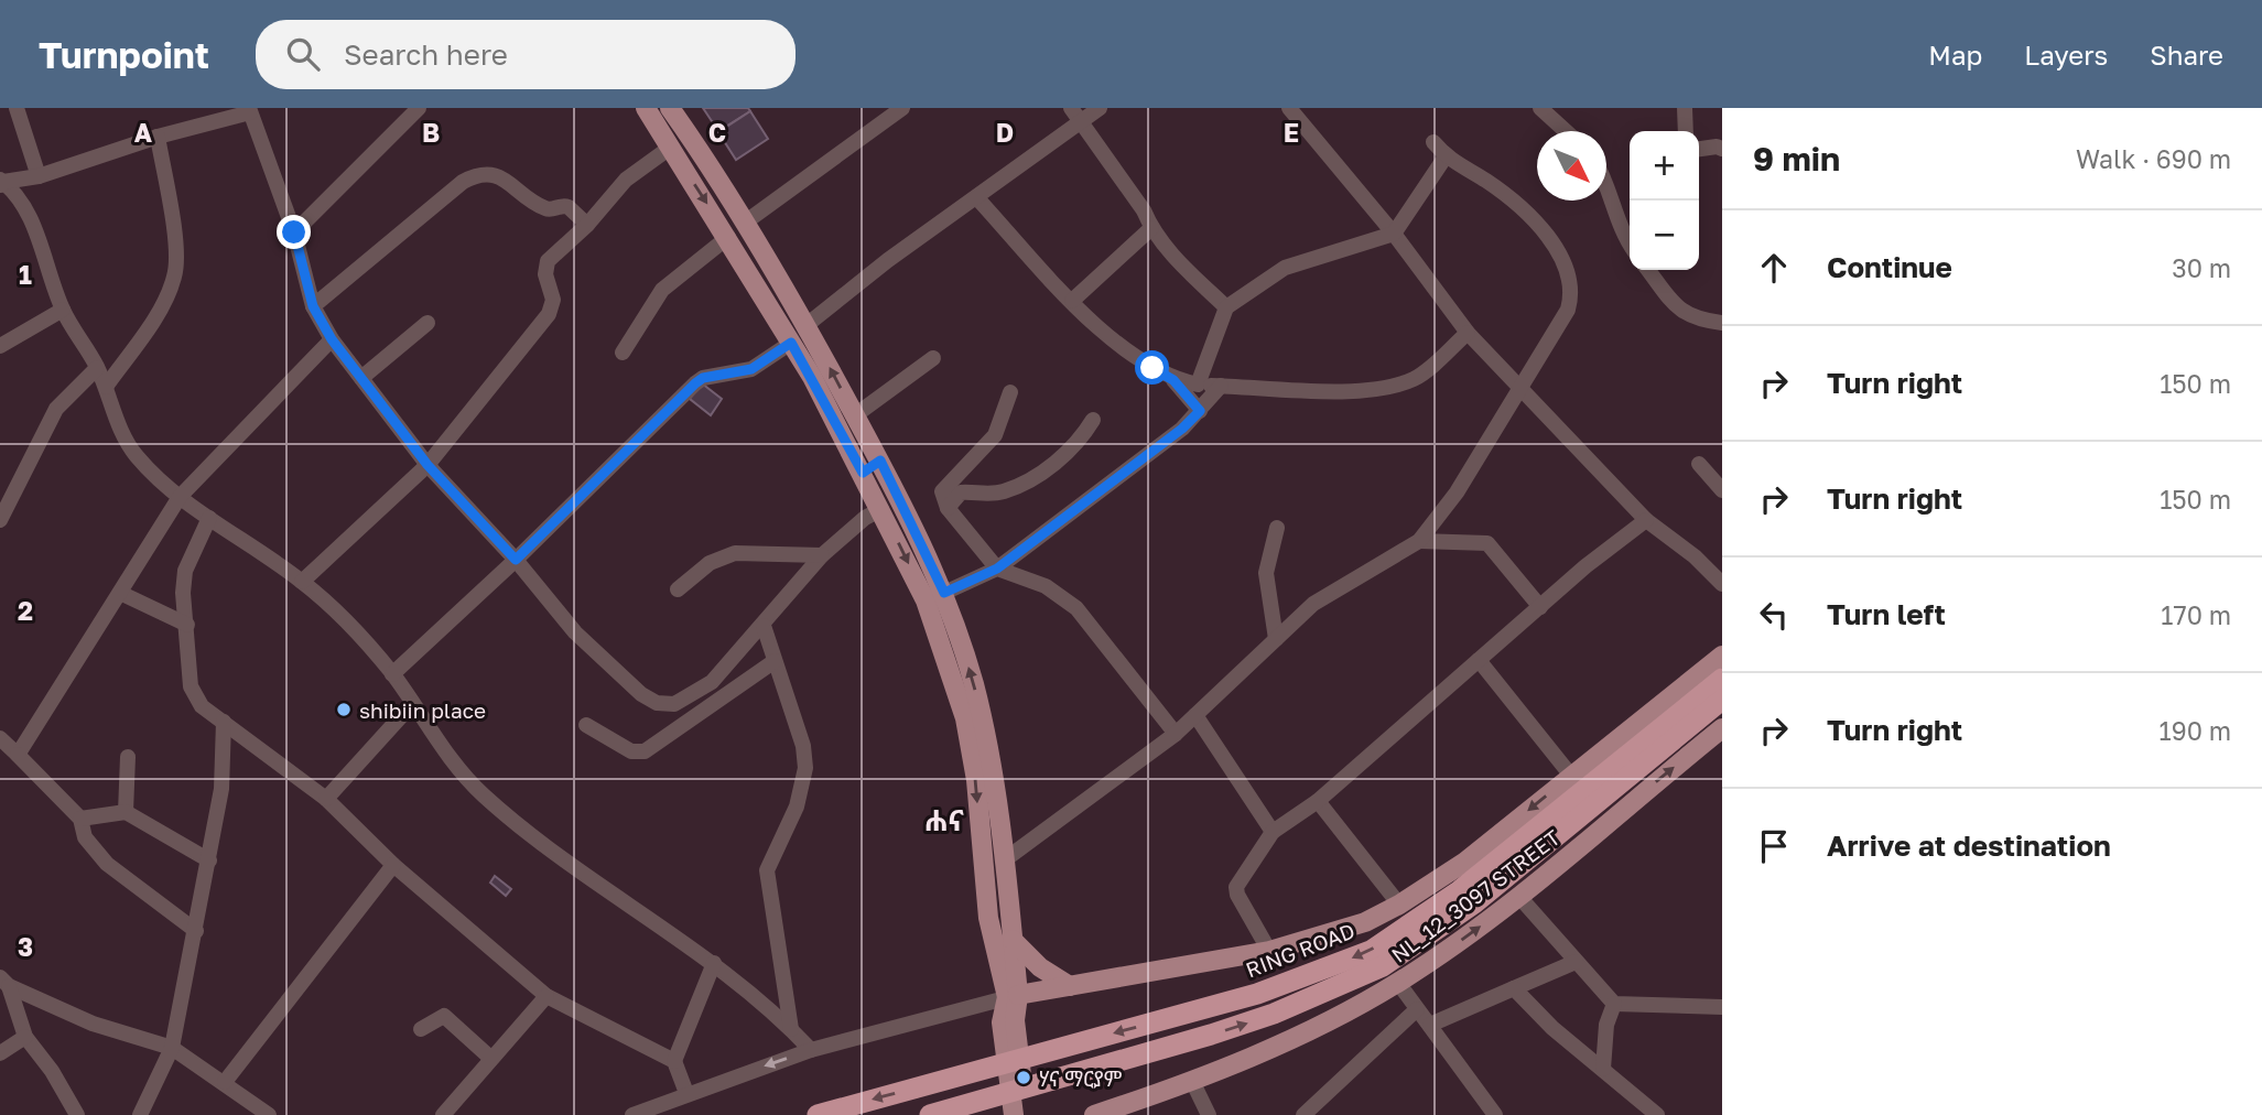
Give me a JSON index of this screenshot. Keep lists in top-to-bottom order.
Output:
{
  "streets": {
    "highway": ["RING ROAD"],
    "main road": ["NL_12_3097 STREET"]
  },
  "districts": ["ሐና"],
  "places": ["shibiin place", "ሃና ማርያም"],
  "north": "bottom right",
  "page": {
    "header": "Turnpoint",
    "search": "Search here",
    "nav": ["Map", "Layers", "Share"],
    "heading": ["9 min", "Walk · 690 m"],
    "map_buttons": ["+", "−"],
    "list": [
      ["Continue", "30 m"],
      ["Turn right", "150 m"],
      ["Turn right", "150 m"],
      ["Turn left", "170 m"],
      ["Turn right", "190 m"],
      "Arrive at destination"
    ]
  },
  "grid": {
    "columns": [
      "A",
      "B",
      "C",
      "D",
      "E"
    ],
    "rows": ["1", "2", "3"]
  }
}
